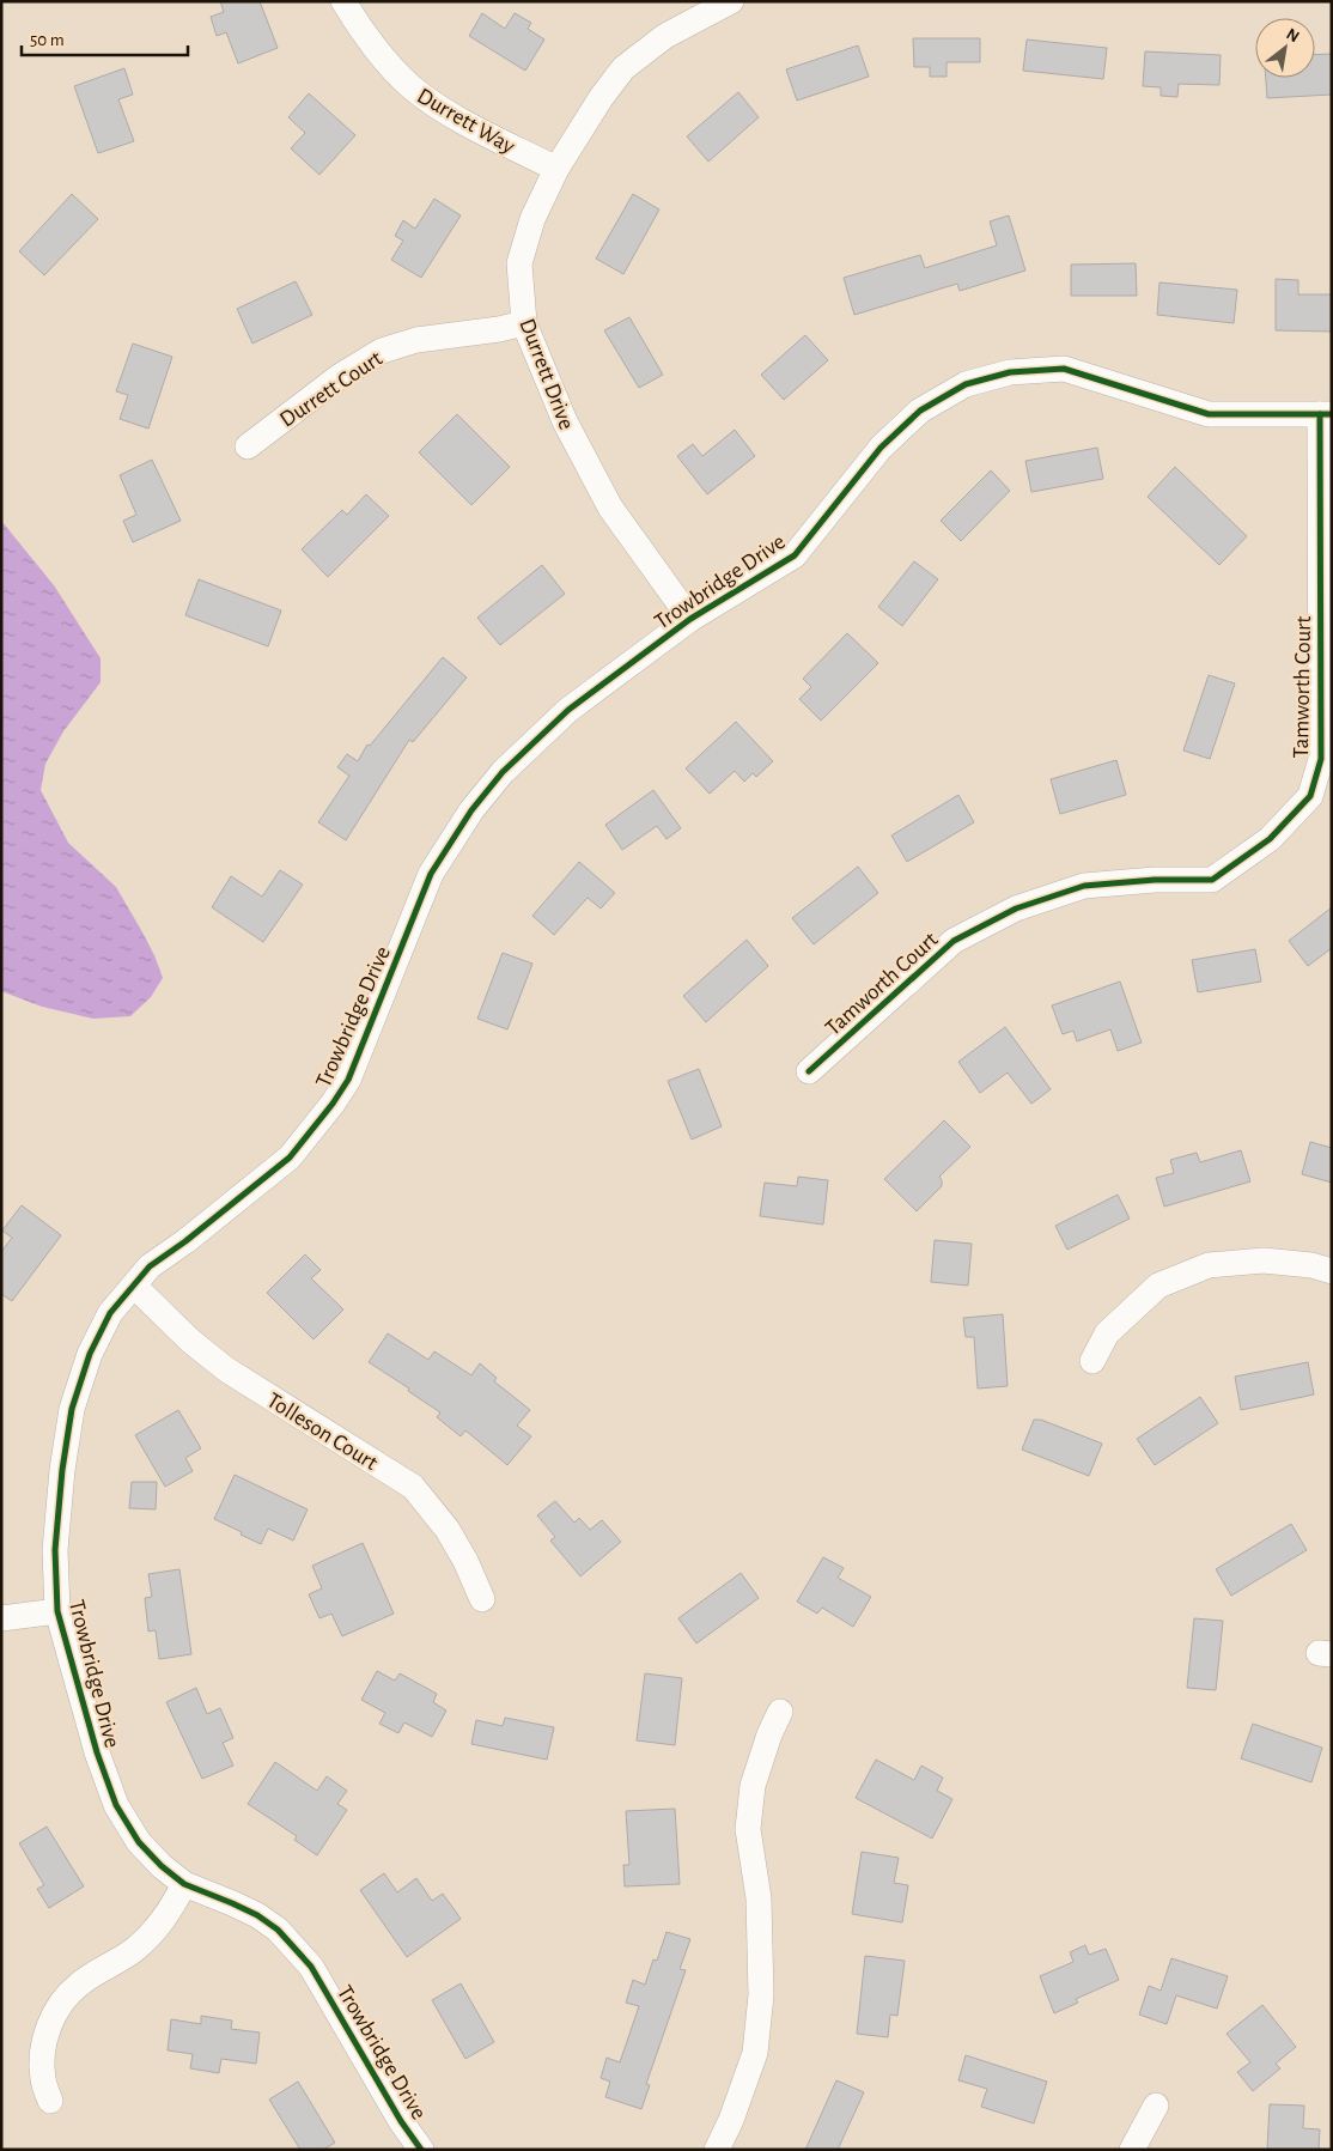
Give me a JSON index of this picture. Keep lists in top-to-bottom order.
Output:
{
  "streets": {
    "street": [
      "Durrett Way",
      "Durrett Drive",
      "Durrett Court",
      "Trowbridge Drive",
      "Tamworth Court",
      "Tolleson Court"
    ]
  },
  "crossings": [
    ["Durrett Way", "Durrett Drive"],
    ["Durrett Drive", "Durrett Court"],
    ["Durrett Drive", "Trowbridge Drive"],
    ["Trowbridge Drive", "Tamworth Court"],
    ["Trowbridge Drive", "Tolleson Court"]
  ],
  "scale_bar": "50 m",
  "north": "top right"
}
